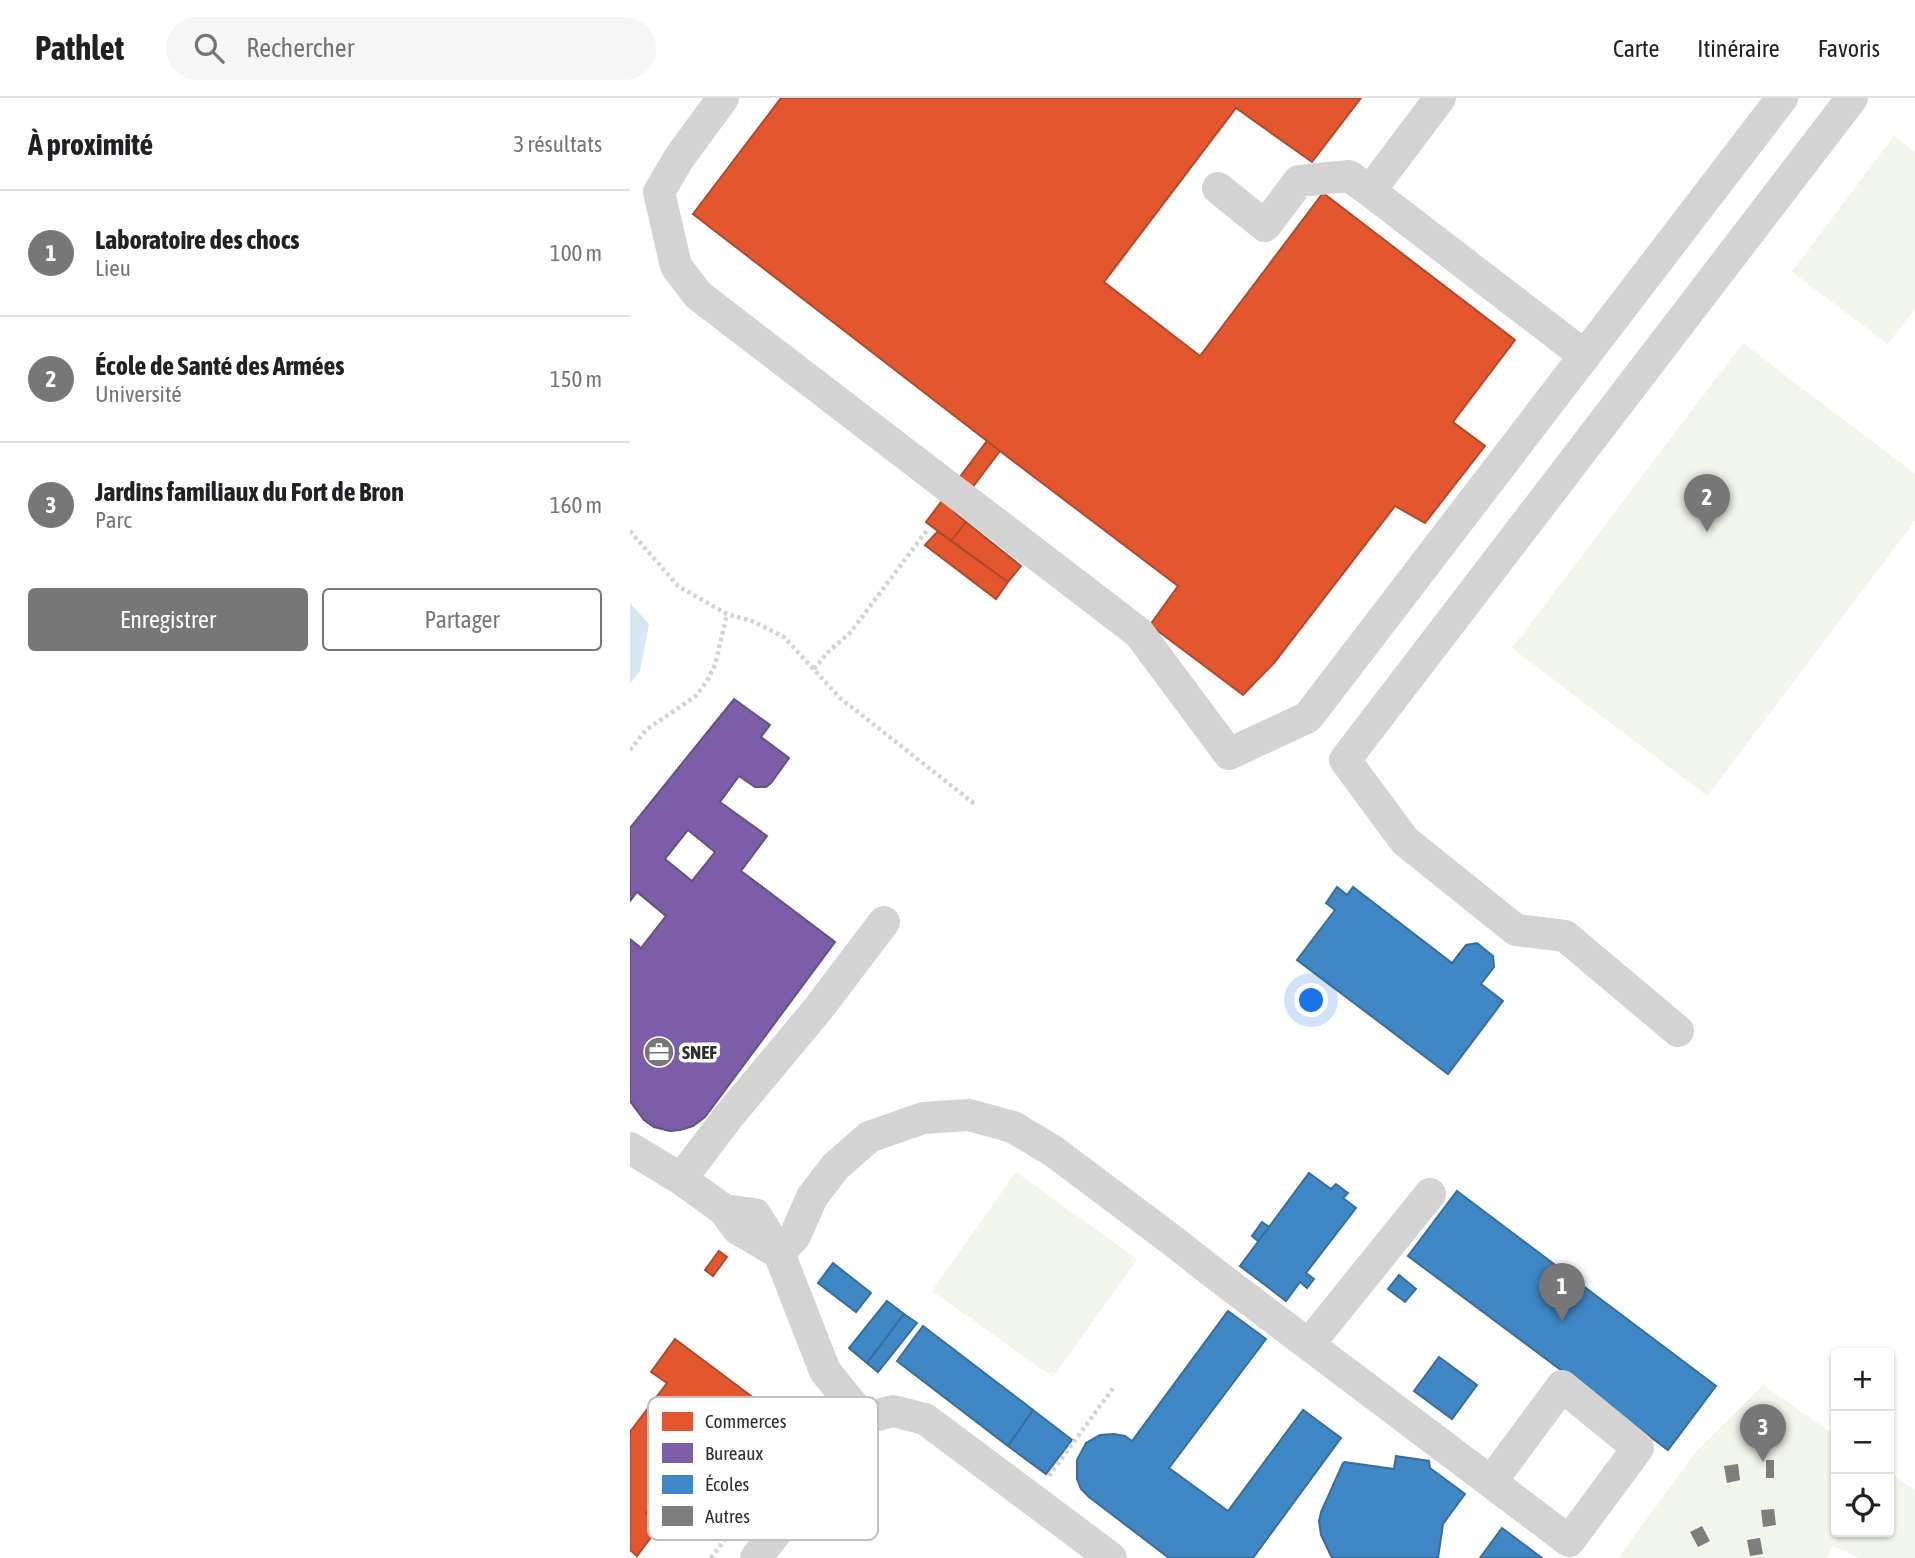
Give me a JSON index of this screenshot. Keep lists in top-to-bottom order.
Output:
{
  "places": {
    "office": ["SNEF"]
  },
  "legend": [
    "Commerces",
    "Bureaux",
    "Écoles",
    "Autres"
  ],
  "page": {
    "header": "Pathlet",
    "search": "Rechercher",
    "nav": ["Carte", "Itinéraire", "Favoris"],
    "heading": ["À proximité", "3 résultats"],
    "list": [
      {
        "mark": "1",
        "name": "Laboratoire des chocs",
        "note": "Lieu",
        "value": "100 m"
      },
      {
        "mark": "2",
        "name": "École de Santé des Armées",
        "note": "Université",
        "value": "150 m"
      },
      {
        "mark": "3",
        "name": "Jardins familiaux du Fort de Bron",
        "note": "Parc",
        "value": "160 m"
      }
    ],
    "pins": ["2", "1", "3"],
    "buttons": ["Enregistrer", "Partager"],
    "map_buttons": ["+", "−"]
  }
}
